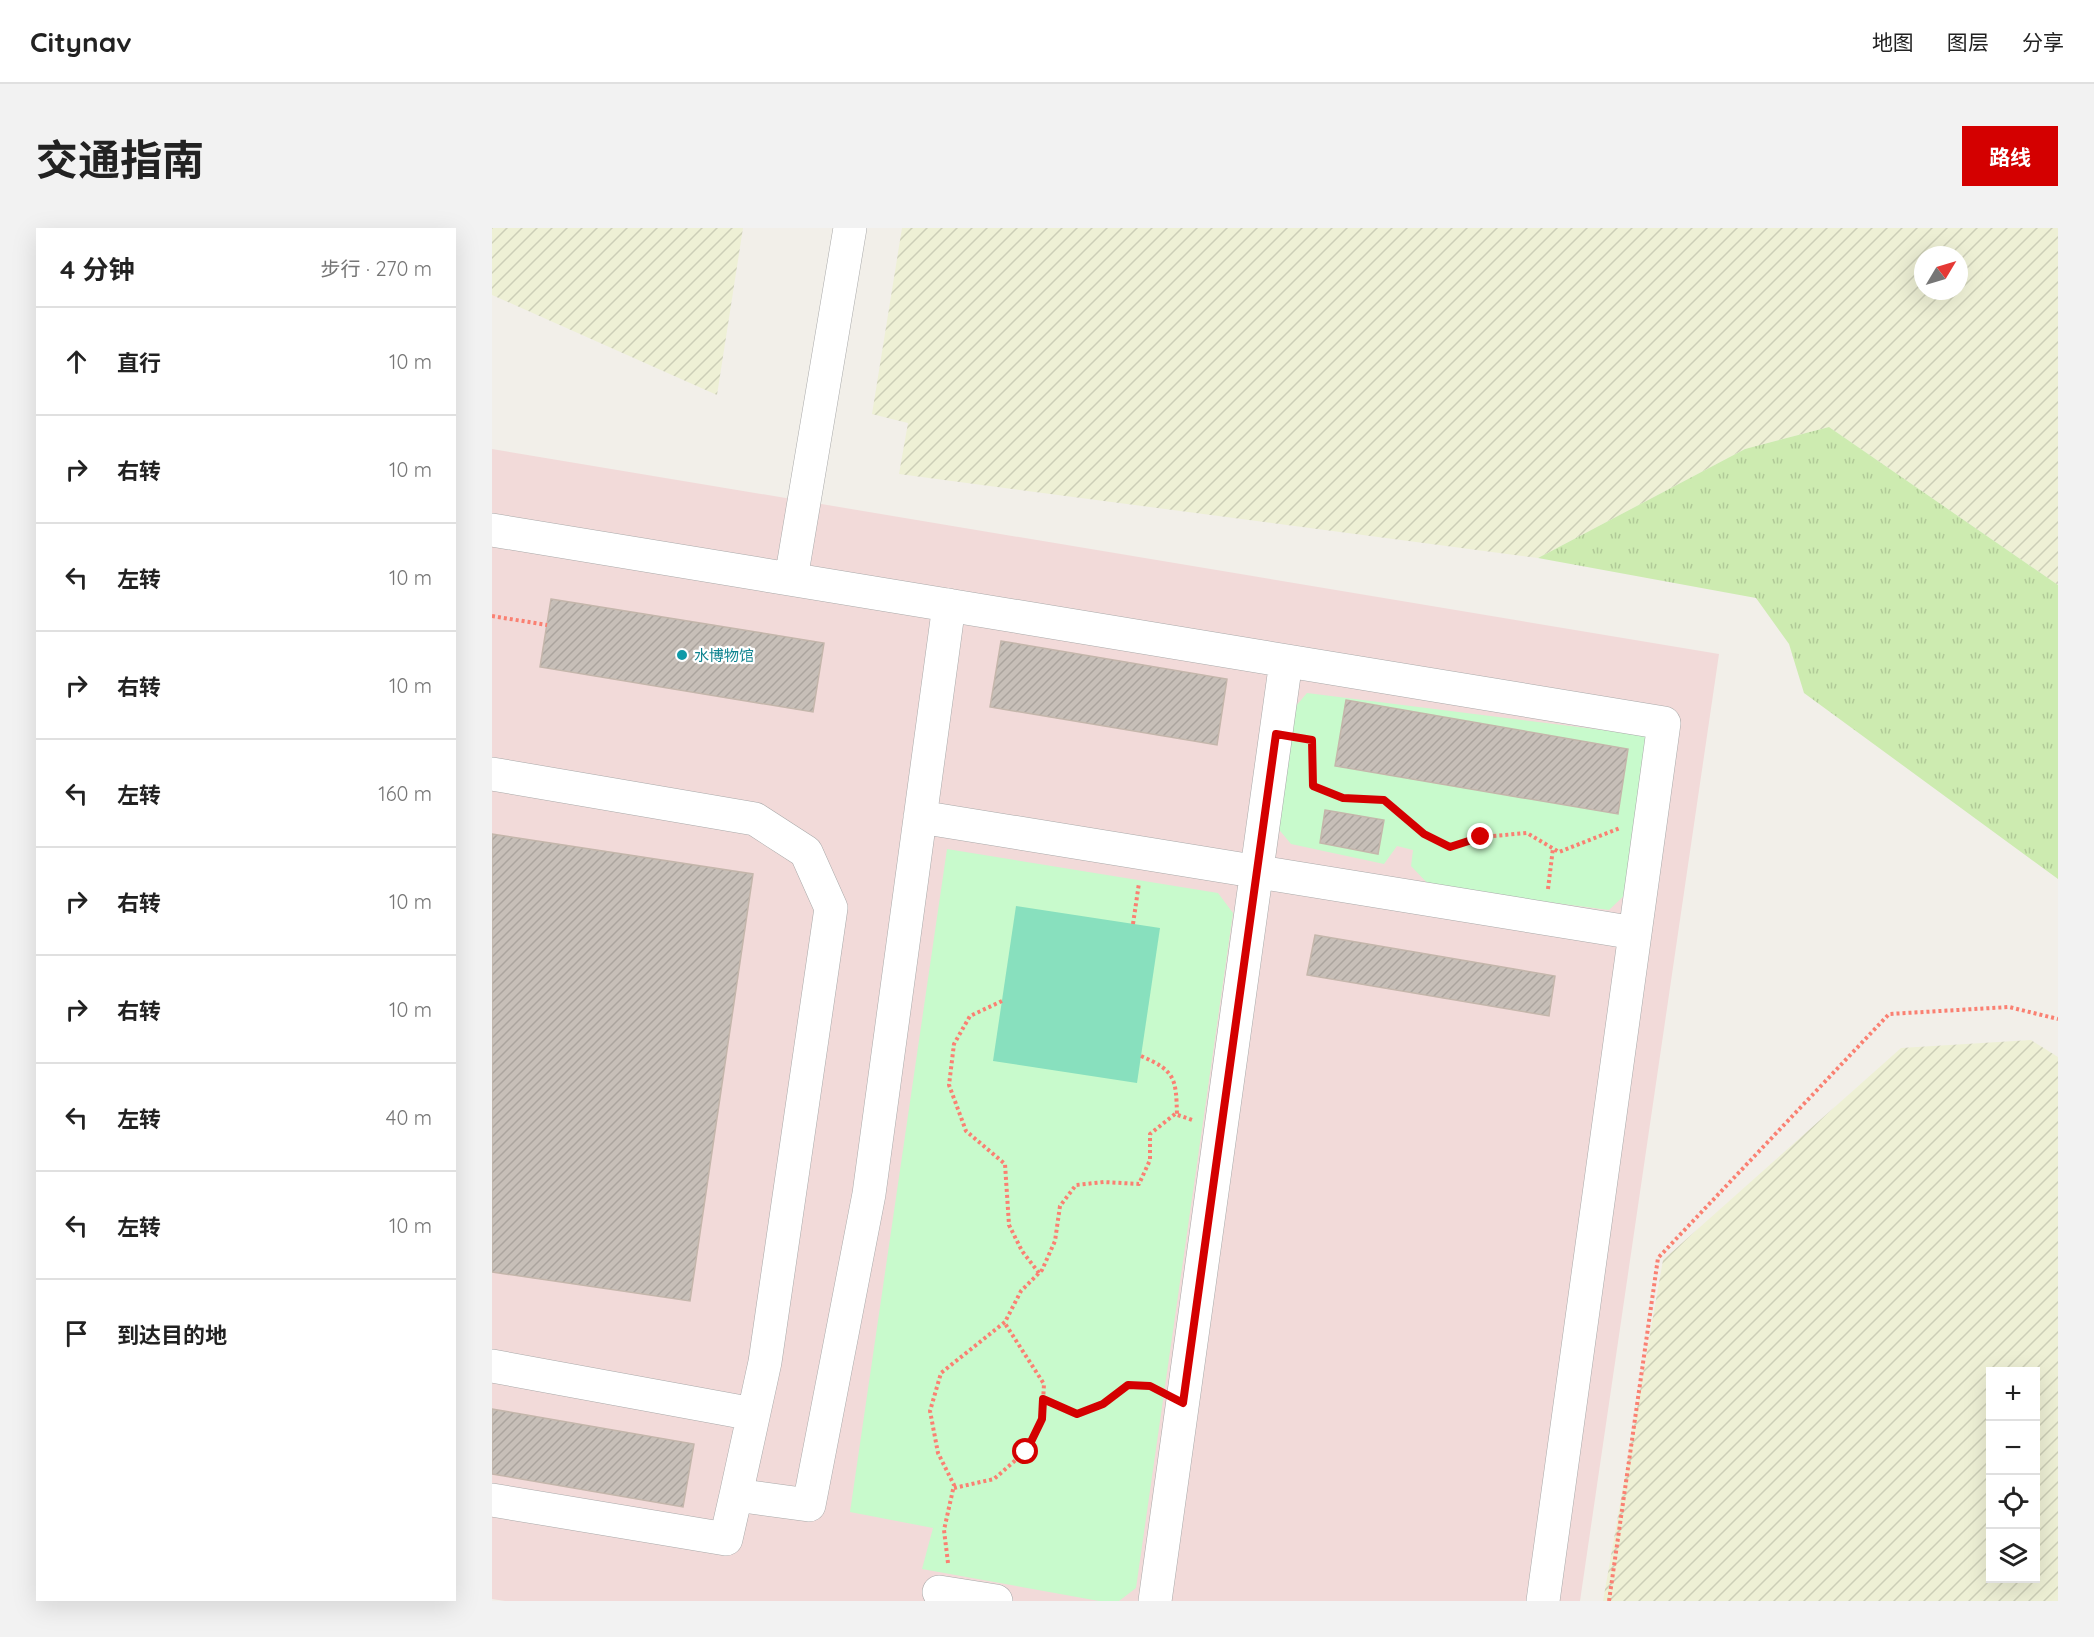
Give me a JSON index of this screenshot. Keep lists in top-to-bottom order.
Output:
{
  "places": ["水博物馆"],
  "north": "top right",
  "page": {
    "header": "Citynav",
    "nav": ["地图", "图层", "分享"],
    "title": "交通指南",
    "buttons": "路线",
    "heading": ["4 分钟", "步行 · 270 m"],
    "list": [
      ["直行", "10 m"],
      ["右转", "10 m"],
      ["左转", "10 m"],
      ["右转", "10 m"],
      ["左转", "160 m"],
      ["右转", "10 m"],
      ["右转", "10 m"],
      ["左转", "40 m"],
      ["左转", "10 m"],
      "到达目的地"
    ],
    "map_buttons": ["+", "−"]
  }
}
